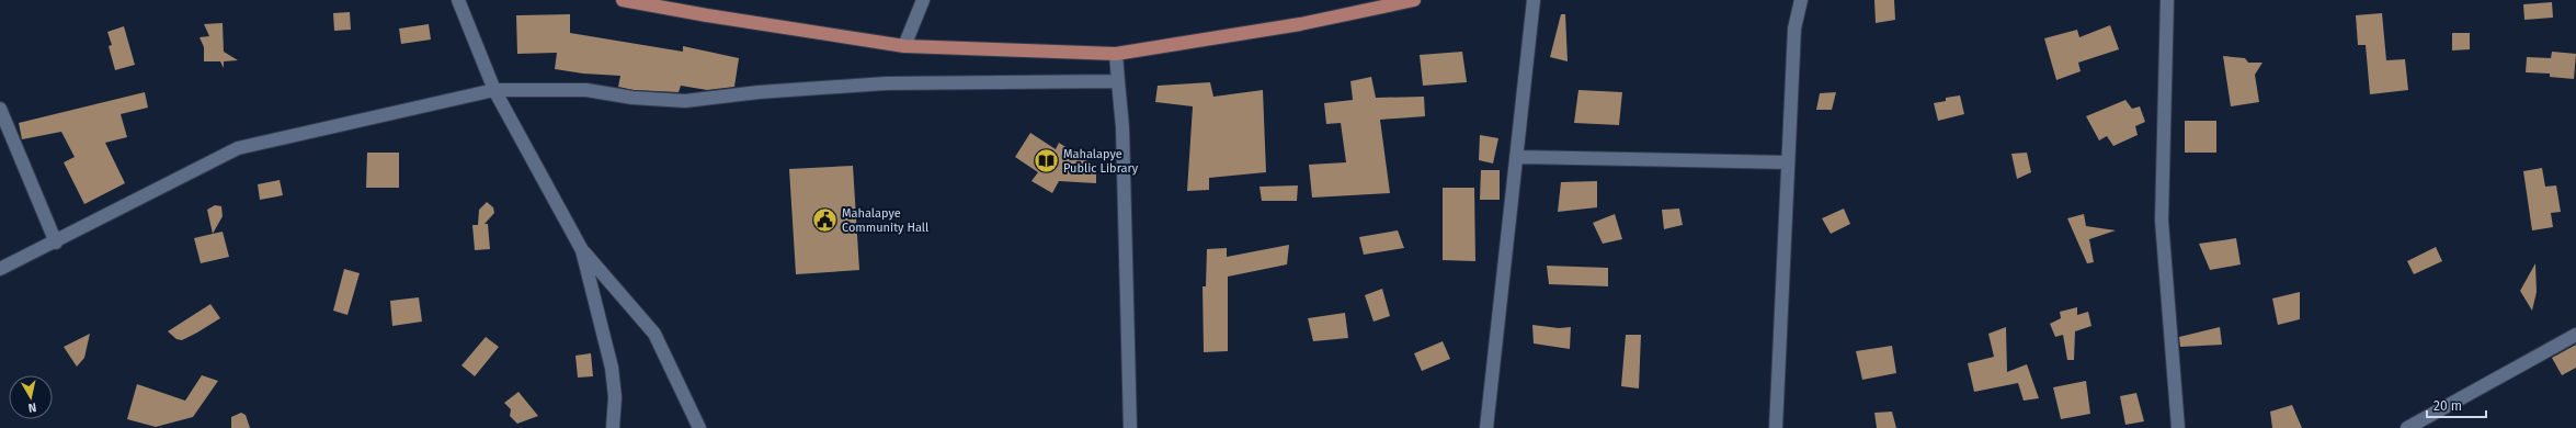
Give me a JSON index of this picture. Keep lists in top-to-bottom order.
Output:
{
  "places": {
    "library": ["Mahalapye Public Library"],
    "public building": ["Mahalapye Community Hall"]
  },
  "scale_bar": "20 m",
  "north": "bottom"
}
